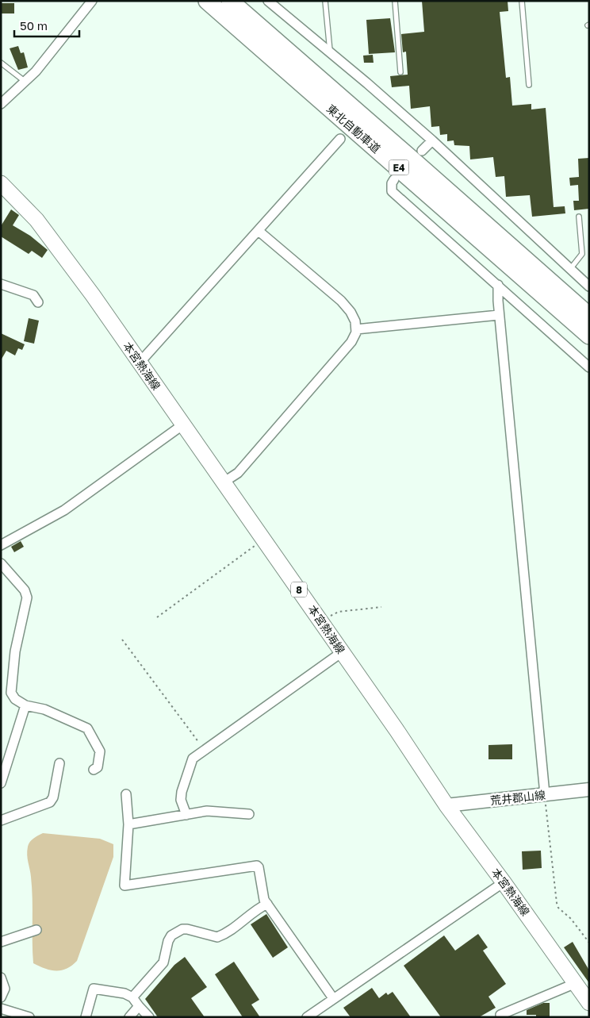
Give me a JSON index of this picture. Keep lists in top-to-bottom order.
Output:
{
  "streets": {
    "highway": ["東北自動車道", "E4"],
    "main road": ["本宮熱海線", "8", "荒井郡山線"]
  },
  "crossings": [
    ["本宮熱海線", "荒井郡山線"]
  ],
  "scale_bar": "50 m"
}
